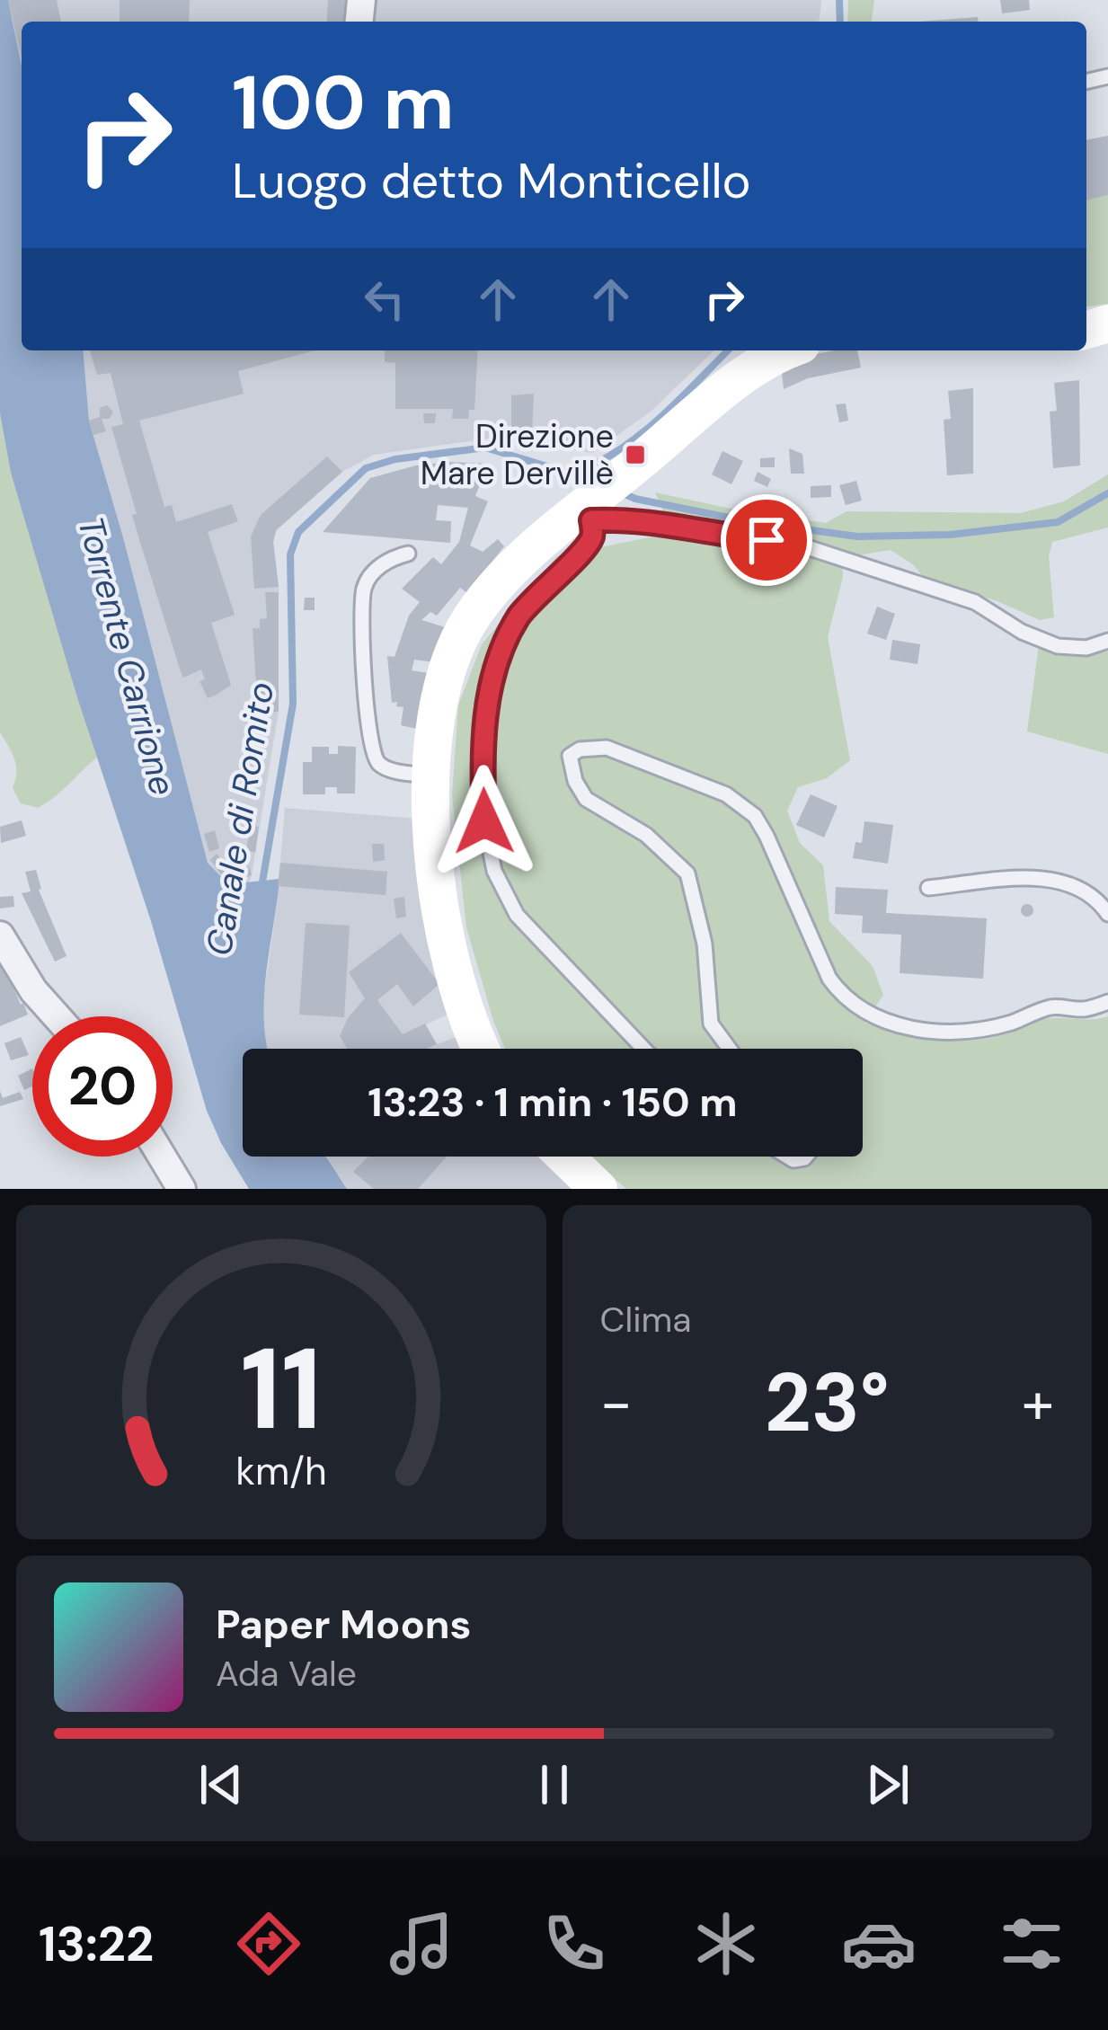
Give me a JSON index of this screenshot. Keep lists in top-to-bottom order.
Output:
{
  "water": ["Torrente Carrione", "Canale di Romito"],
  "places": {
    "transit": ["Direzione Mare Dervillè"]
  },
  "page": {
    "turn": ["100 m", "Luogo detto Monticello"],
    "limit": "20",
    "trip": "13:23 · 1 min · 150 m",
    "tile": "Clima",
    "heat": ["−", "23°", "+"],
    "song": ["Paper Moons", "Ada Vale"],
    "tabs": "13:22",
    "gauge": ["11", "km/h"]
  }
}
